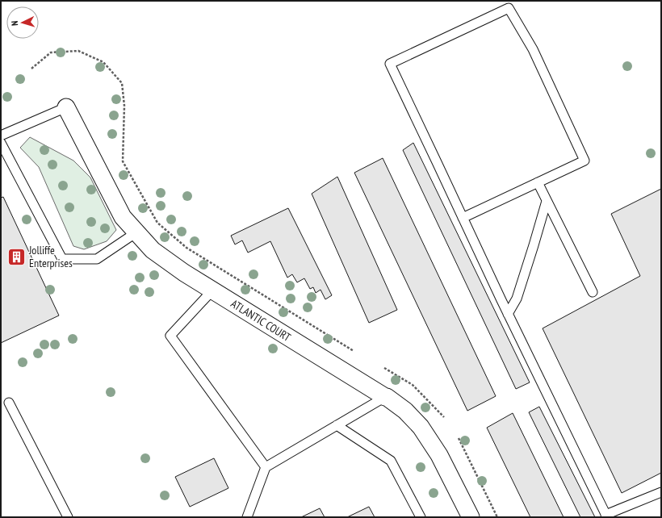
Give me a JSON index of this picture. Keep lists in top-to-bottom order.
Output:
{
  "streets": {
    "street": ["ATLANTIC COURT"]
  },
  "places": {
    "building": ["Jolliffe Enterprises"]
  },
  "north": "left"
}
